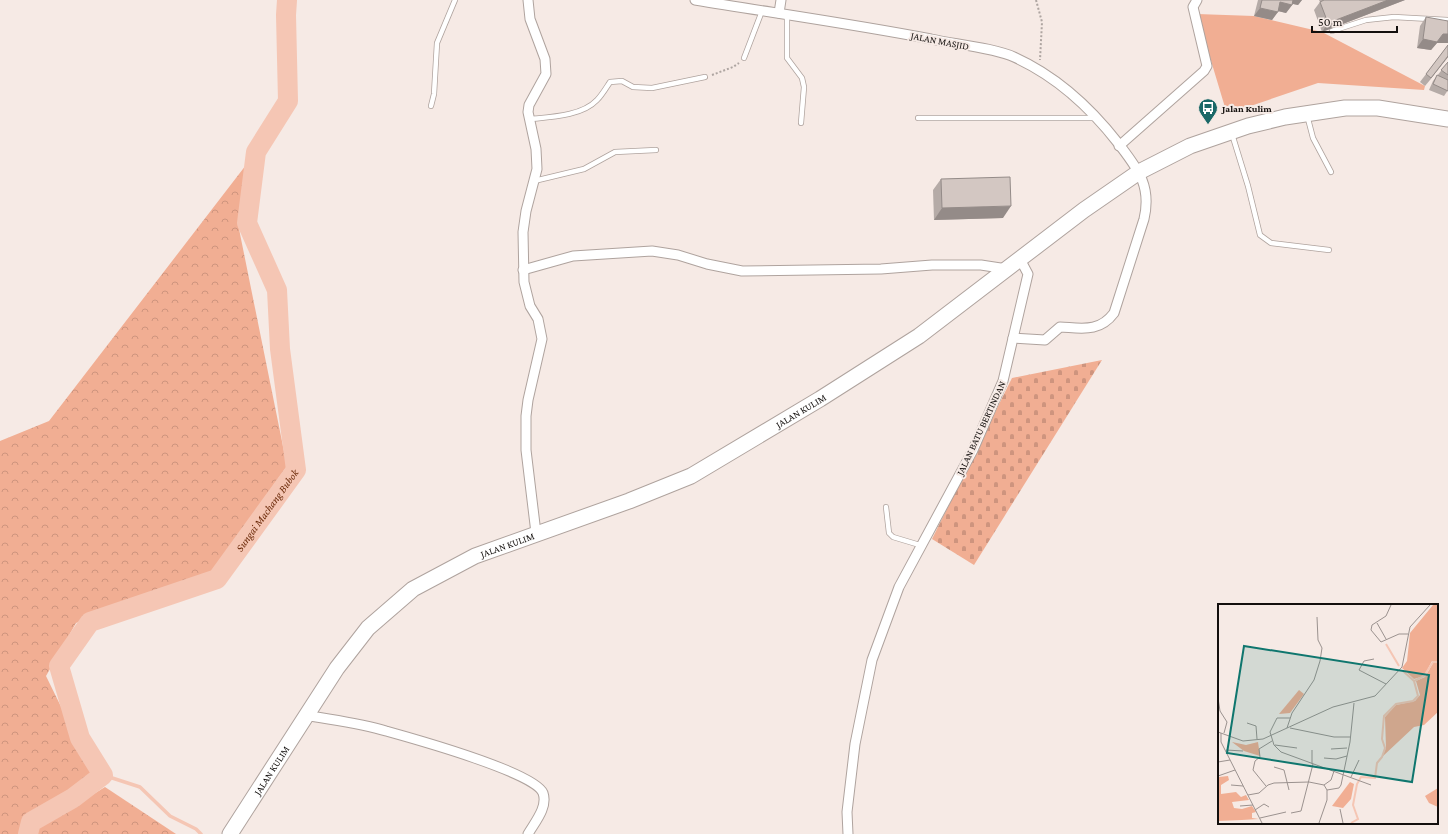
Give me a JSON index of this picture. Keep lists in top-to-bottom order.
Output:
{
  "streets": {
    "main road": ["JALAN KULIM"],
    "street": ["JALAN MASJID", "JALAN BATU BERTINDAN"]
  },
  "crossings": [
    ["JALAN MASJID", "JALAN KULIM"],
    ["JALAN KULIM", "JALAN BATU BERTINDAN"]
  ],
  "water": ["Sungai Machang Bubok"],
  "places": {
    "bus stop": ["Jalan Kulim"]
  },
  "scale_bar": "50 m"
}
